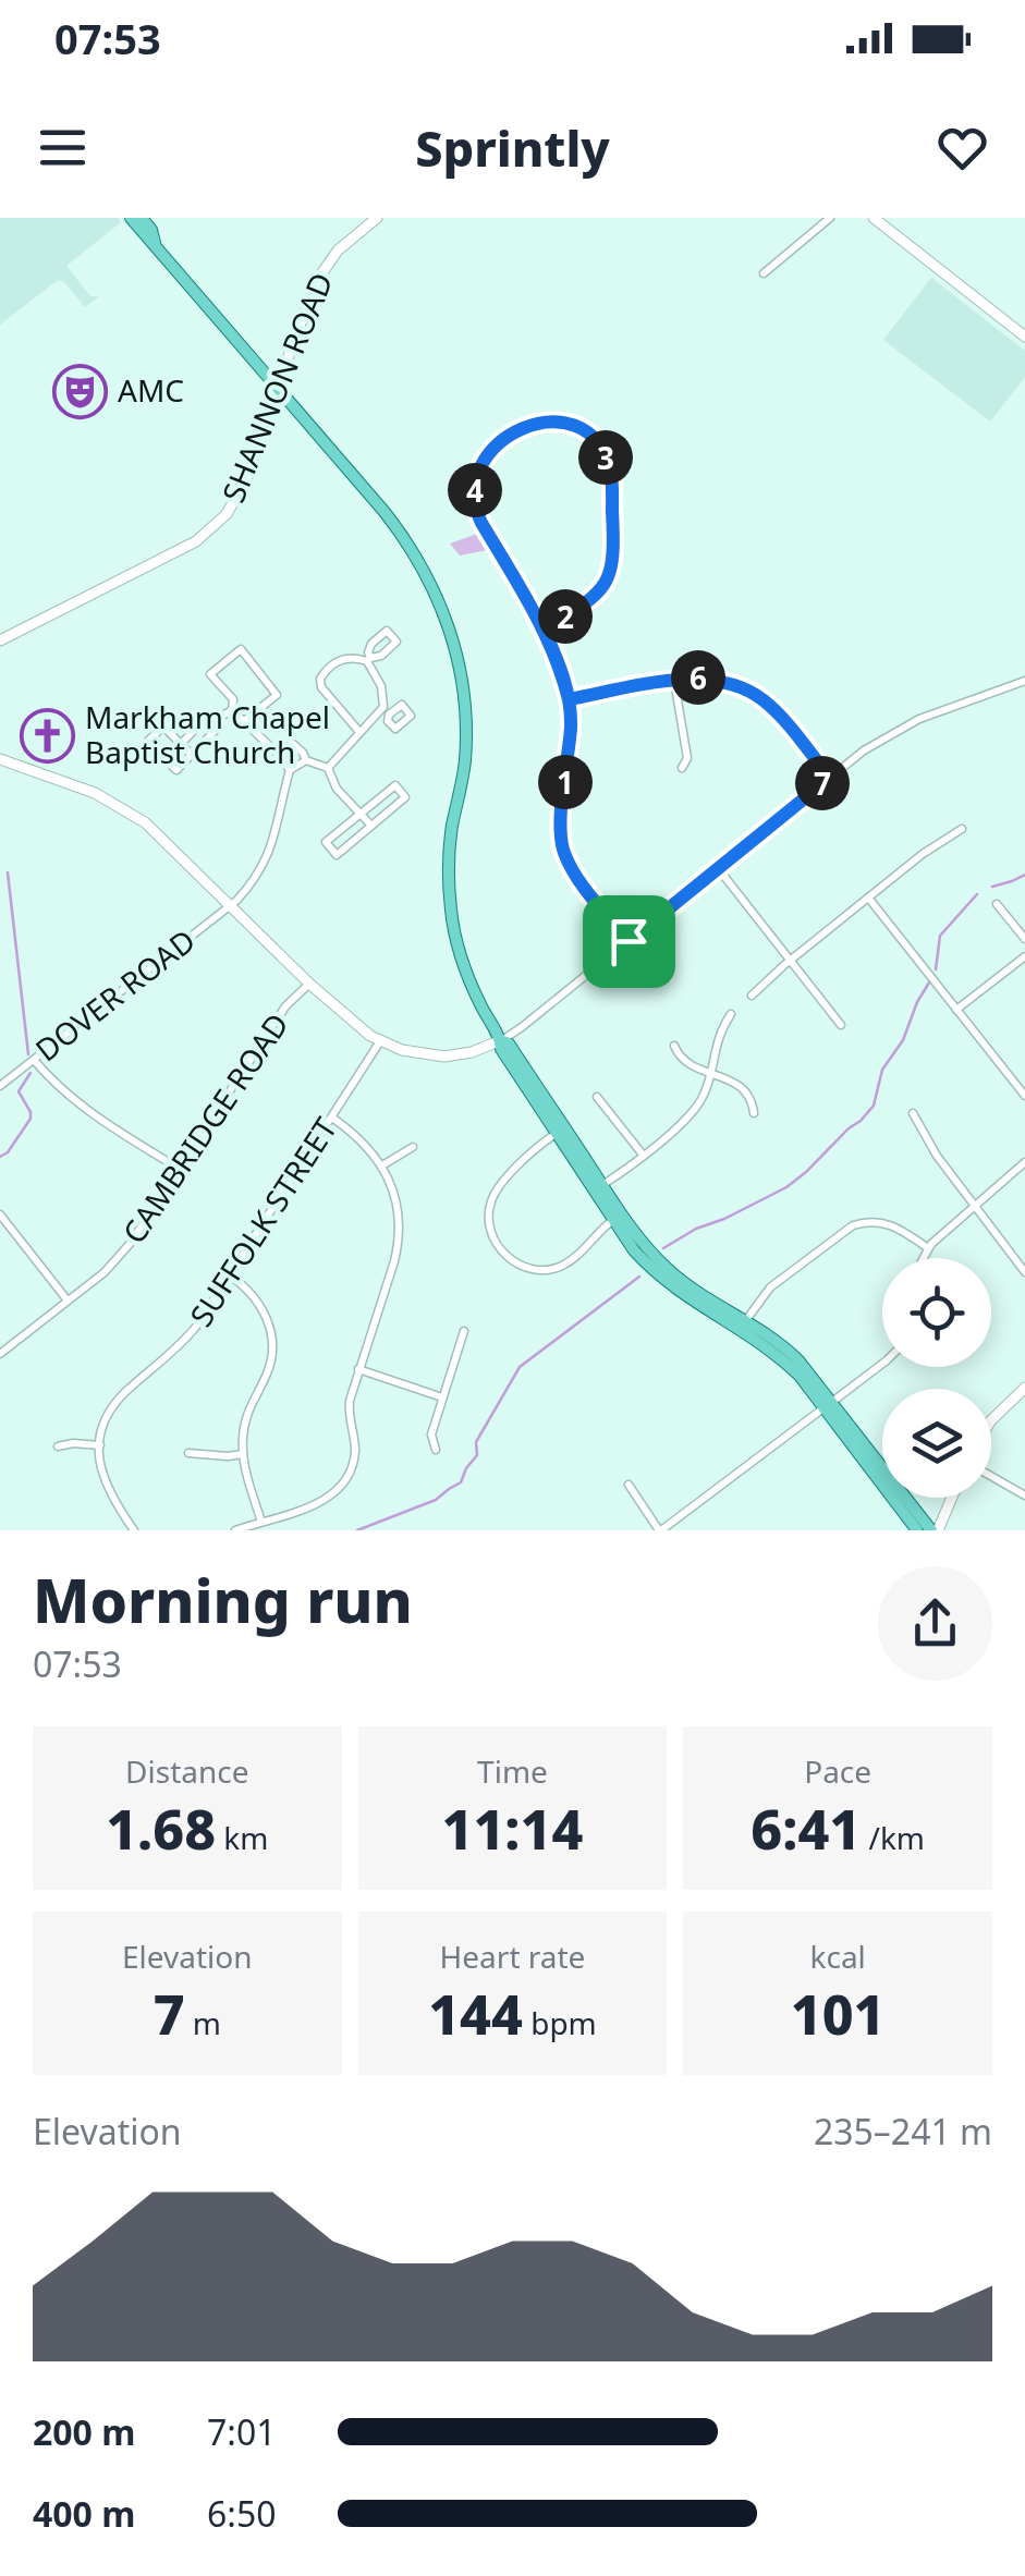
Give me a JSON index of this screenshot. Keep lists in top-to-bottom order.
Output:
{
  "streets": {
    "street": [
      "SHANNON ROAD",
      "DOVER ROAD",
      "CAMBRIDGE ROAD",
      "SUFFOLK STREET"
    ]
  },
  "places": {
    "theatre": ["AMC"],
    "church": ["Markham Chapel Baptist Church"]
  },
  "page": {
    "status": "07:53",
    "header": "Sprintly",
    "pins": [
      "3",
      "4",
      "2",
      "6",
      "1",
      "7"
    ],
    "heading": ["Morning run", "07:53"],
    "stats": [
      ["Distance", "1.68 km"],
      ["Time", "11:14"],
      ["Pace", "6:41 /km"],
      ["Elevation", "7 m"],
      ["Heart rate", "144 bpm"],
      ["kcal", "101"]
    ],
    "chart": ["Elevation", "235–241 m"],
    "list": [
      {
        "name": "200 m",
        "note": "7:01"
      },
      {
        "name": "400 m",
        "note": "6:50"
      }
    ]
  }
}
